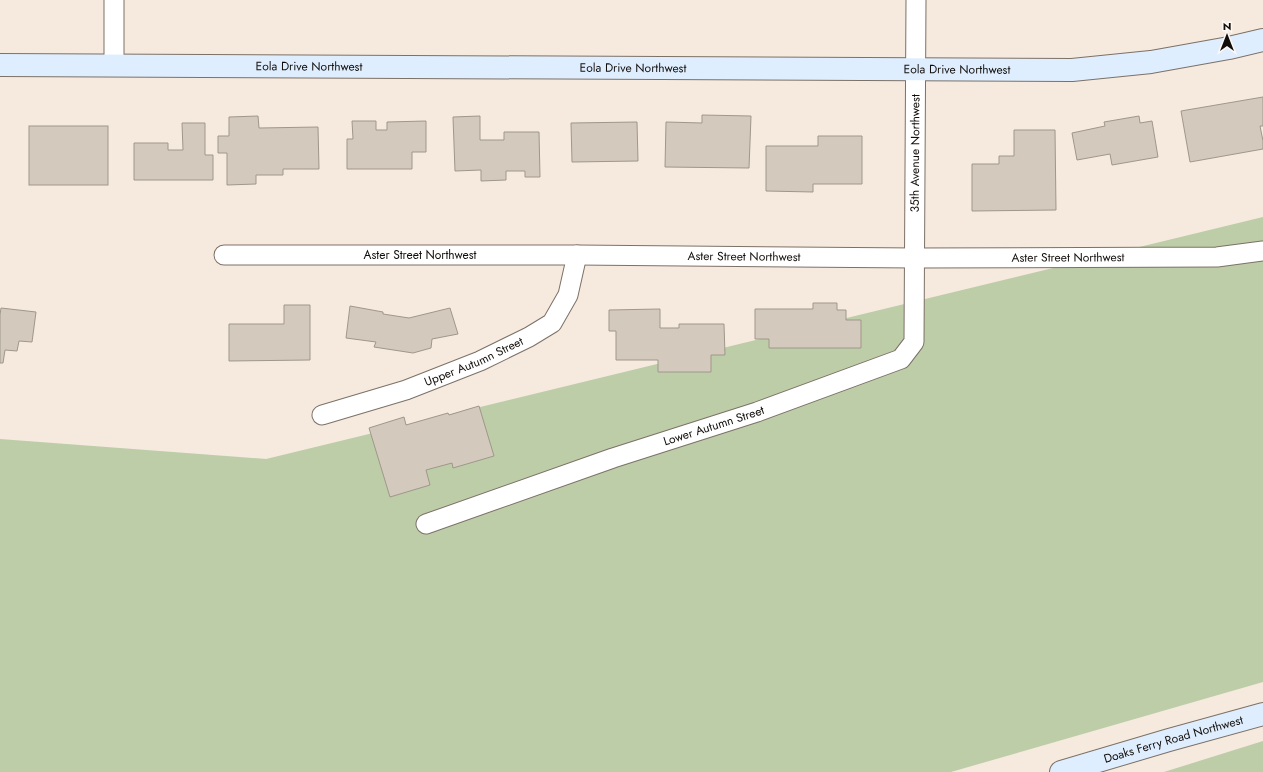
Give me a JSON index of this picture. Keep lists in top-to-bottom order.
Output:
{
  "streets": {
    "street": [
      "Eola Drive Northwest",
      "35th Avenue Northwest",
      "Aster Street Northwest",
      "Upper Autumn Street",
      "Lower Autumn Street",
      "Doaks Ferry Road Northwest"
    ]
  },
  "crossings": [
    ["Eola Drive Northwest", "35th Avenue Northwest"],
    ["35th Avenue Northwest", "Aster Street Northwest"],
    ["35th Avenue Northwest", "Lower Autumn Street"],
    ["Aster Street Northwest", "Upper Autumn Street"],
    ["Aster Street Northwest", "Lower Autumn Street"]
  ],
  "north": "top"
}
